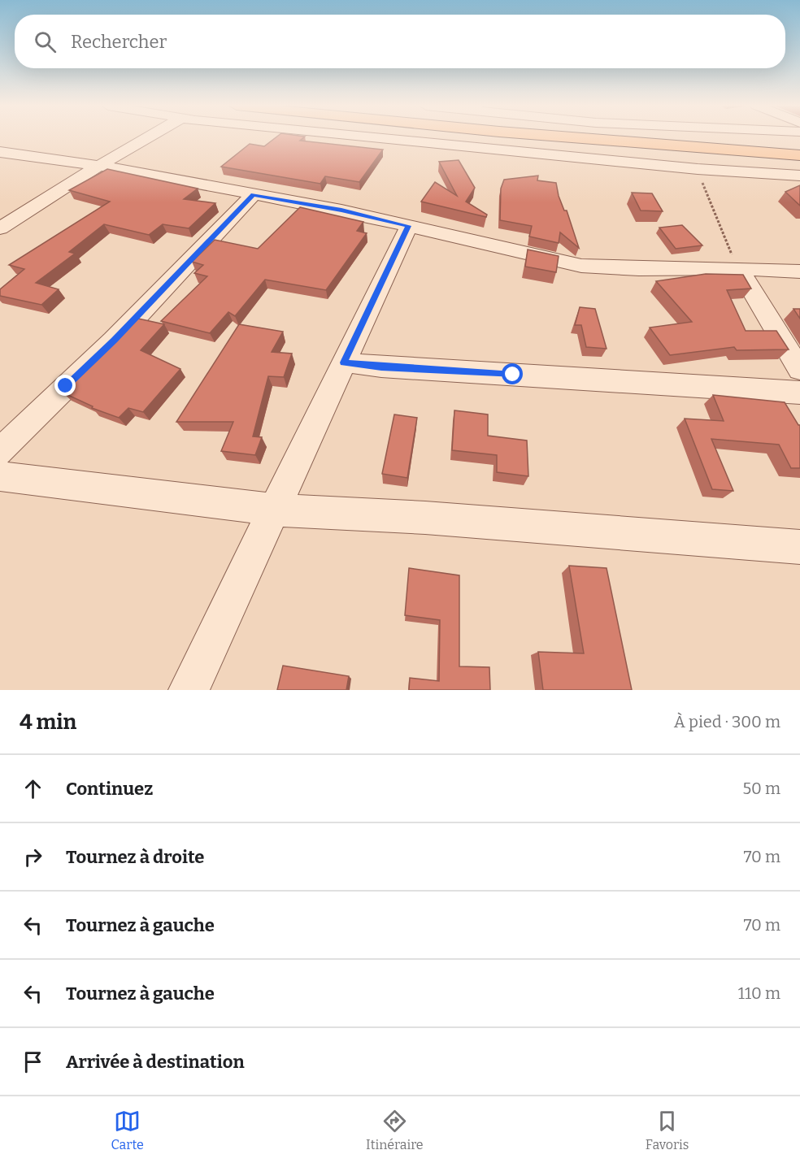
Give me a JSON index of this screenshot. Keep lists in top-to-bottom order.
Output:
{
  "page": {
    "search": "Rechercher",
    "heading": ["4 min", "À pied · 300 m"],
    "list": [
      ["Continuez", "50 m"],
      ["Tournez à droite", "70 m"],
      ["Tournez à gauche", "70 m"],
      ["Tournez à gauche", "110 m"],
      "Arrivée à destination"
    ],
    "nav": ["Carte", "Itinéraire", "Favoris"]
  }
}
